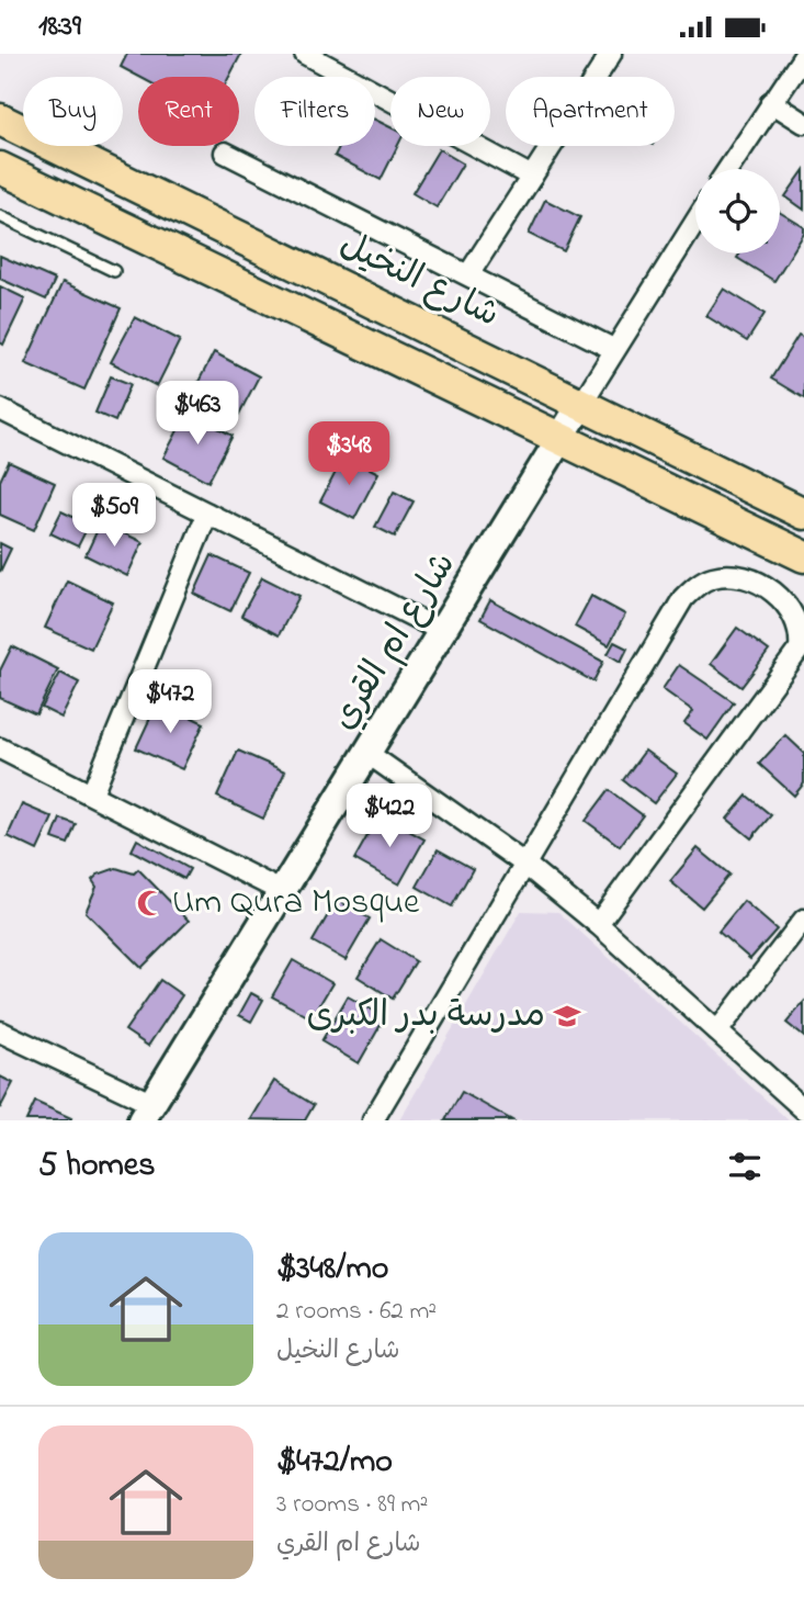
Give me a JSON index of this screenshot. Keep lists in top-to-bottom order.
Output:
{
  "streets": {
    "main road": ["شارع النخيل"],
    "street": ["شارع ام القري"]
  },
  "crossings": [
    ["شارع النخيل", "شارع ام القري"]
  ],
  "places": {
    "mosque": ["Um Qura Mosque"],
    "school or university": ["مدرسة بدر الكبرى"]
  },
  "page": {
    "status": "18:39",
    "chip": [
      "Buy",
      "Rent",
      "Filters",
      "New",
      "Apartment"
    ],
    "price": [
      "$463",
      "$348",
      "$509",
      "$472",
      "$422"
    ],
    "heading": "5 homes",
    "list": [
      {
        "name": "$348/mo",
        "note": "2 rooms · 62 m² · شارع النخيل"
      },
      {
        "name": "$472/mo",
        "note": "3 rooms · 89 m² · شارع ام القري"
      }
    ]
  }
}
